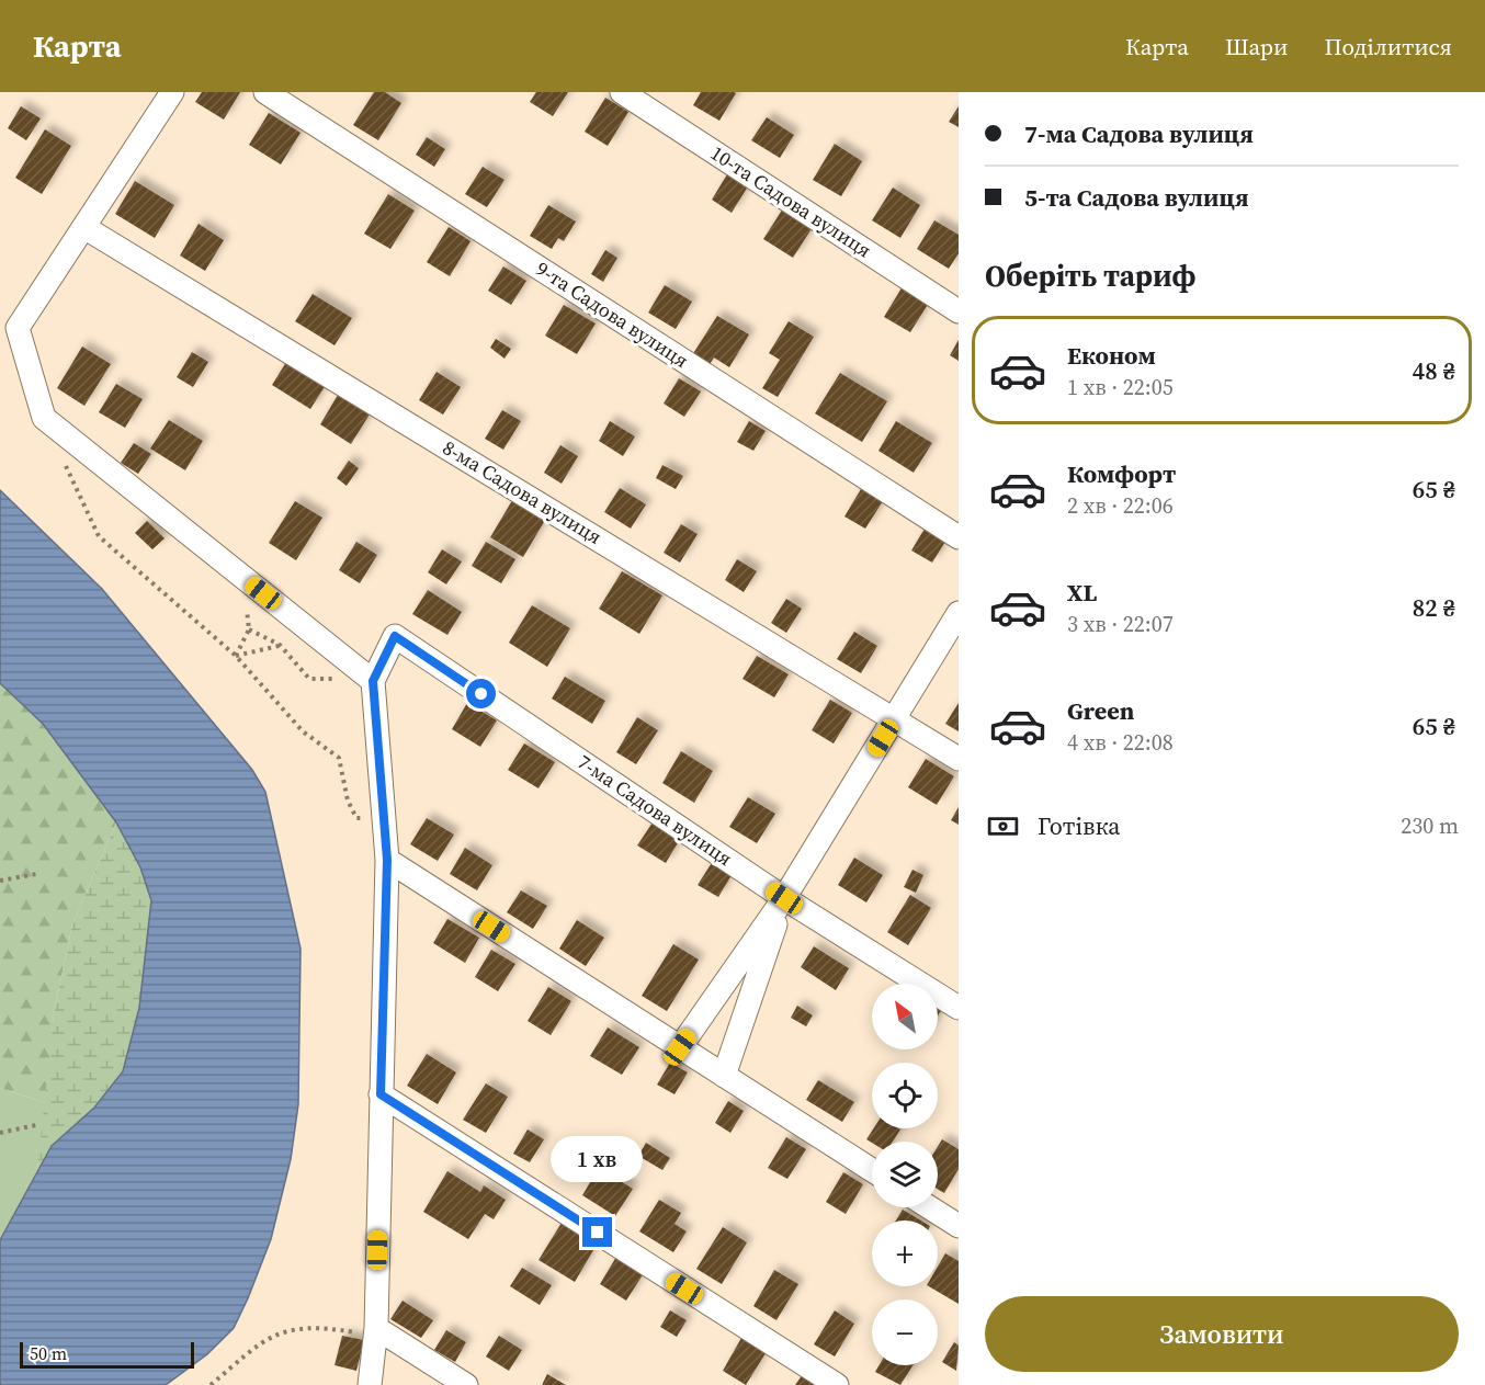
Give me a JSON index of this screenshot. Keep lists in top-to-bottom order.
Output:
{
  "streets": {
    "street": [
      "10-та Садова вулиця",
      "9-та Садова вулиця",
      "8-ма Садова вулиця",
      "7-ма Садова вулиця"
    ]
  },
  "scale_bar": "50 m",
  "north": "top left",
  "page": {
    "header": "Карта",
    "nav": ["Карта", "Шари", "Поділитися"],
    "banner": ["7-ма Садова вулиця", "5-та Садова вулиця"],
    "heading": "Оберіть тариф",
    "list": [
      {
        "name": "Економ",
        "note": "1 хв · 22:05",
        "value": "48 ₴"
      },
      {
        "name": "Комфорт",
        "note": "2 хв · 22:06",
        "value": "65 ₴"
      },
      {
        "name": "XL",
        "note": "3 хв · 22:07",
        "value": "82 ₴"
      },
      {
        "name": "Green",
        "note": "4 хв · 22:08",
        "value": "65 ₴"
      }
    ],
    "pay": ["Готівка", "230 m"],
    "map_buttons": ["+", "−"],
    "bubble": "1 хв",
    "buttons": "Замовити",
    "scale": "50 m"
  }
}
